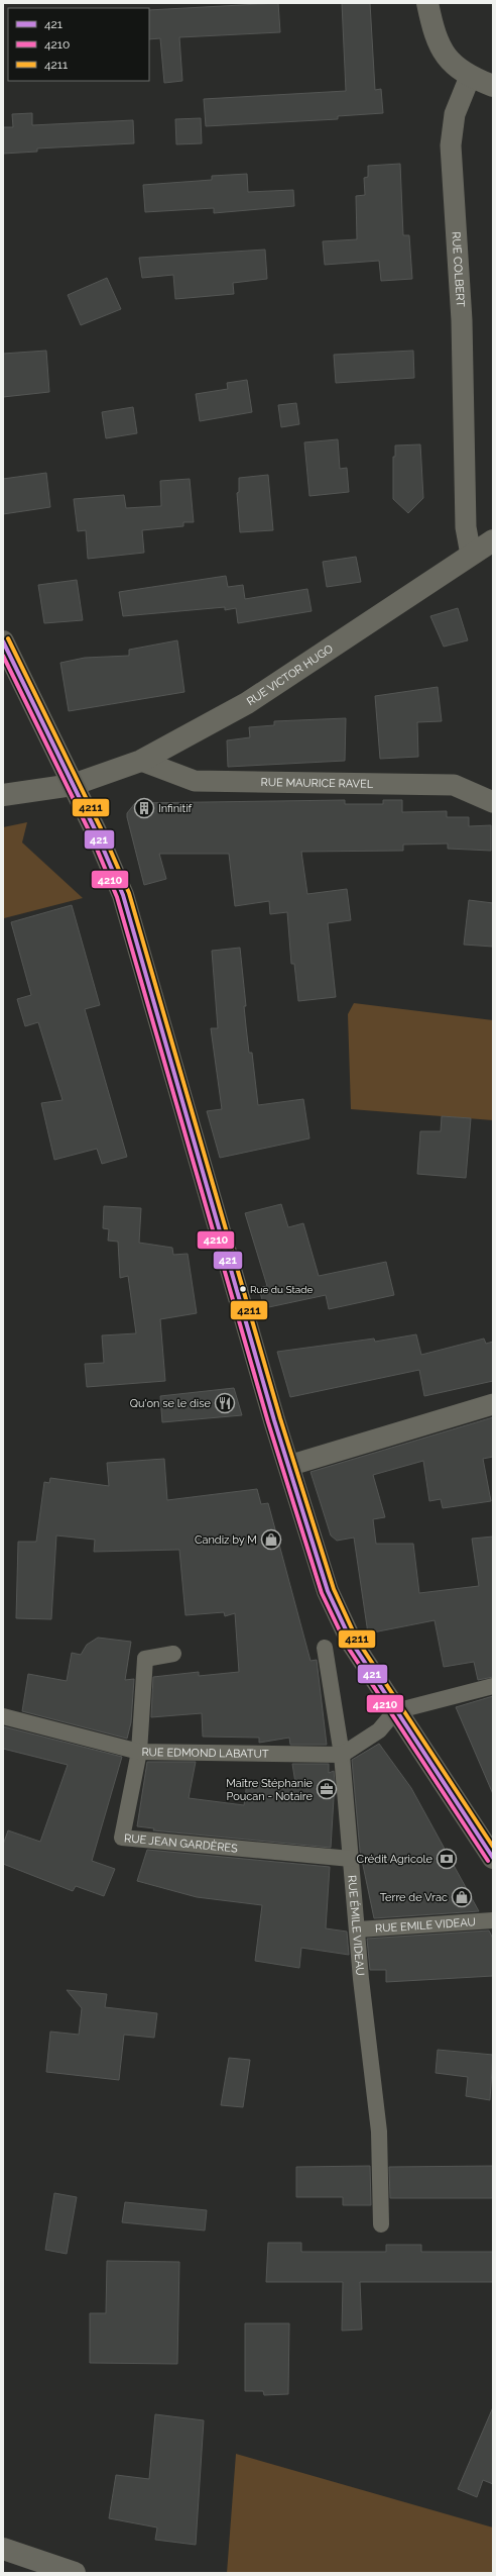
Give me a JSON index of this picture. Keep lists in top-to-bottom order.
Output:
{
  "streets": {
    "street": [
      "RUE COLBERT",
      "RUE VICTOR HUGO",
      "RUE MAURICE RAVEL",
      "RUE EDMOND LABATUT",
      "RUE JEAN GARDÈRES",
      "RUE ÉMILE VIDEAU",
      "RUE EMILE VIDEAU"
    ]
  },
  "crossings": [
    ["RUE COLBERT", "RUE VICTOR HUGO"],
    ["RUE VICTOR HUGO", "RUE MAURICE RAVEL"],
    ["RUE EDMOND LABATUT", "RUE JEAN GARDÈRES"],
    ["RUE EDMOND LABATUT", "RUE ÉMILE VIDEAU"],
    ["RUE JEAN GARDÈRES", "RUE ÉMILE VIDEAU"],
    ["RUE ÉMILE VIDEAU", "RUE EMILE VIDEAU"]
  ],
  "places": {
    "building": ["Infinitif"],
    "other": ["Rue du Stade"],
    "restaurant": ["Qu'on se le dise"],
    "shop": ["Candiz by M", "Terre de Vrac"],
    "office": ["Maître Stéphanie Poucan - Notaire"],
    "bank": ["Crédit Agricole"]
  },
  "lines": ["transit line 4211", "transit line 421", "transit line 4210"],
  "legend": ["421", "4210", "4211"]
}
